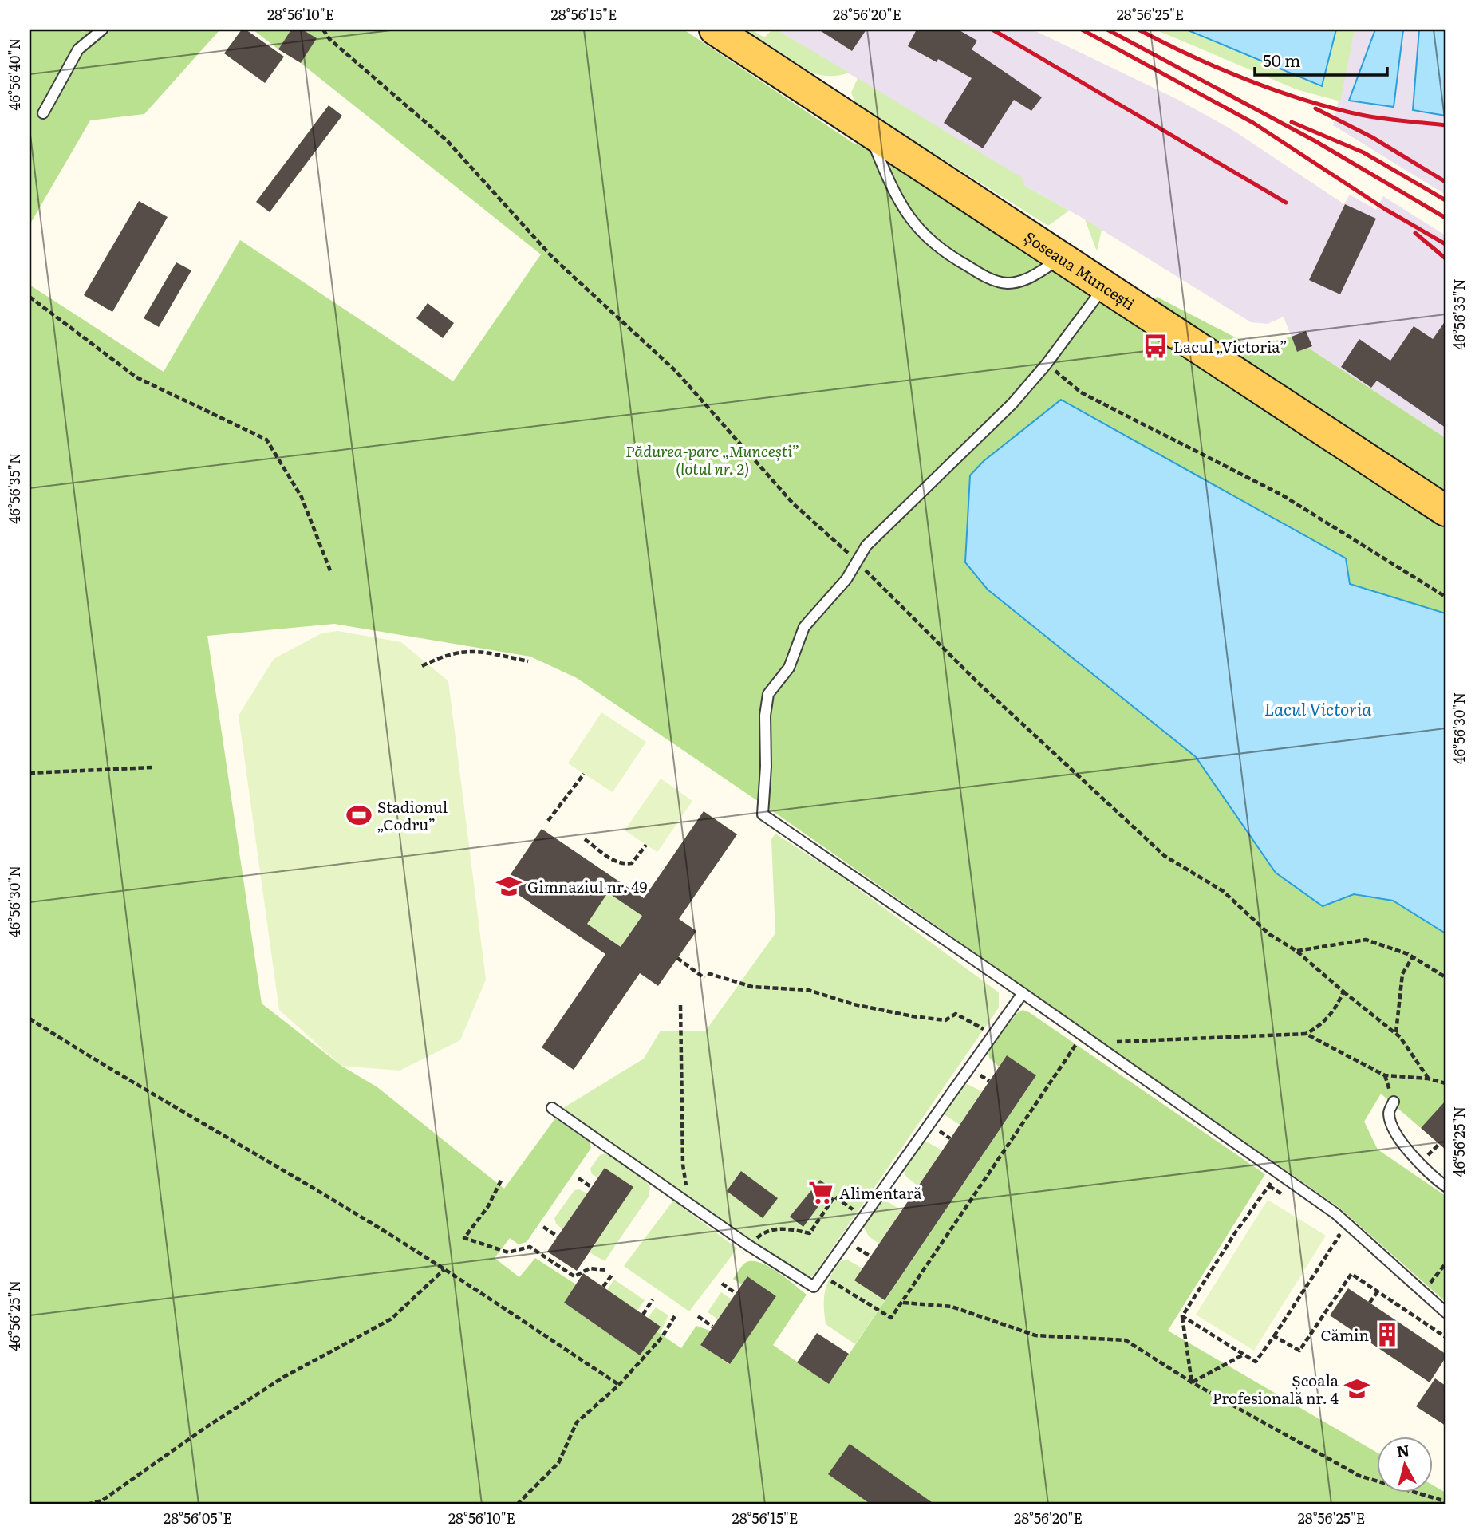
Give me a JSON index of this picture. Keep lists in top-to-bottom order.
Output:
{
  "streets": {
    "main road": ["Șoseaua Muncești"]
  },
  "water": ["Lacul Victoria"],
  "parks": ["Pădurea-parc „Muncești” (lotul nr. 2)"],
  "places": {
    "bus stop": ["Lacul „Victoria”"],
    "sports": ["Stadionul „Codru”"],
    "school or university": ["Gimnaziul nr. 49", "Școala Profesională nr. 4"],
    "supermarket": ["Alimentară"],
    "building": ["Cămin"]
  },
  "scale_bar": "50 m",
  "north": "top",
  "coordinates": [
    "28°56'10\"E",
    "28°56'15\"E",
    "28°56'20\"E",
    "28°56'25\"E",
    "46°56'40\"N",
    "46°56'35\"N",
    "46°56'30\"N",
    "46°56'25\"N",
    "28°56'05\"E"
  ]
}
